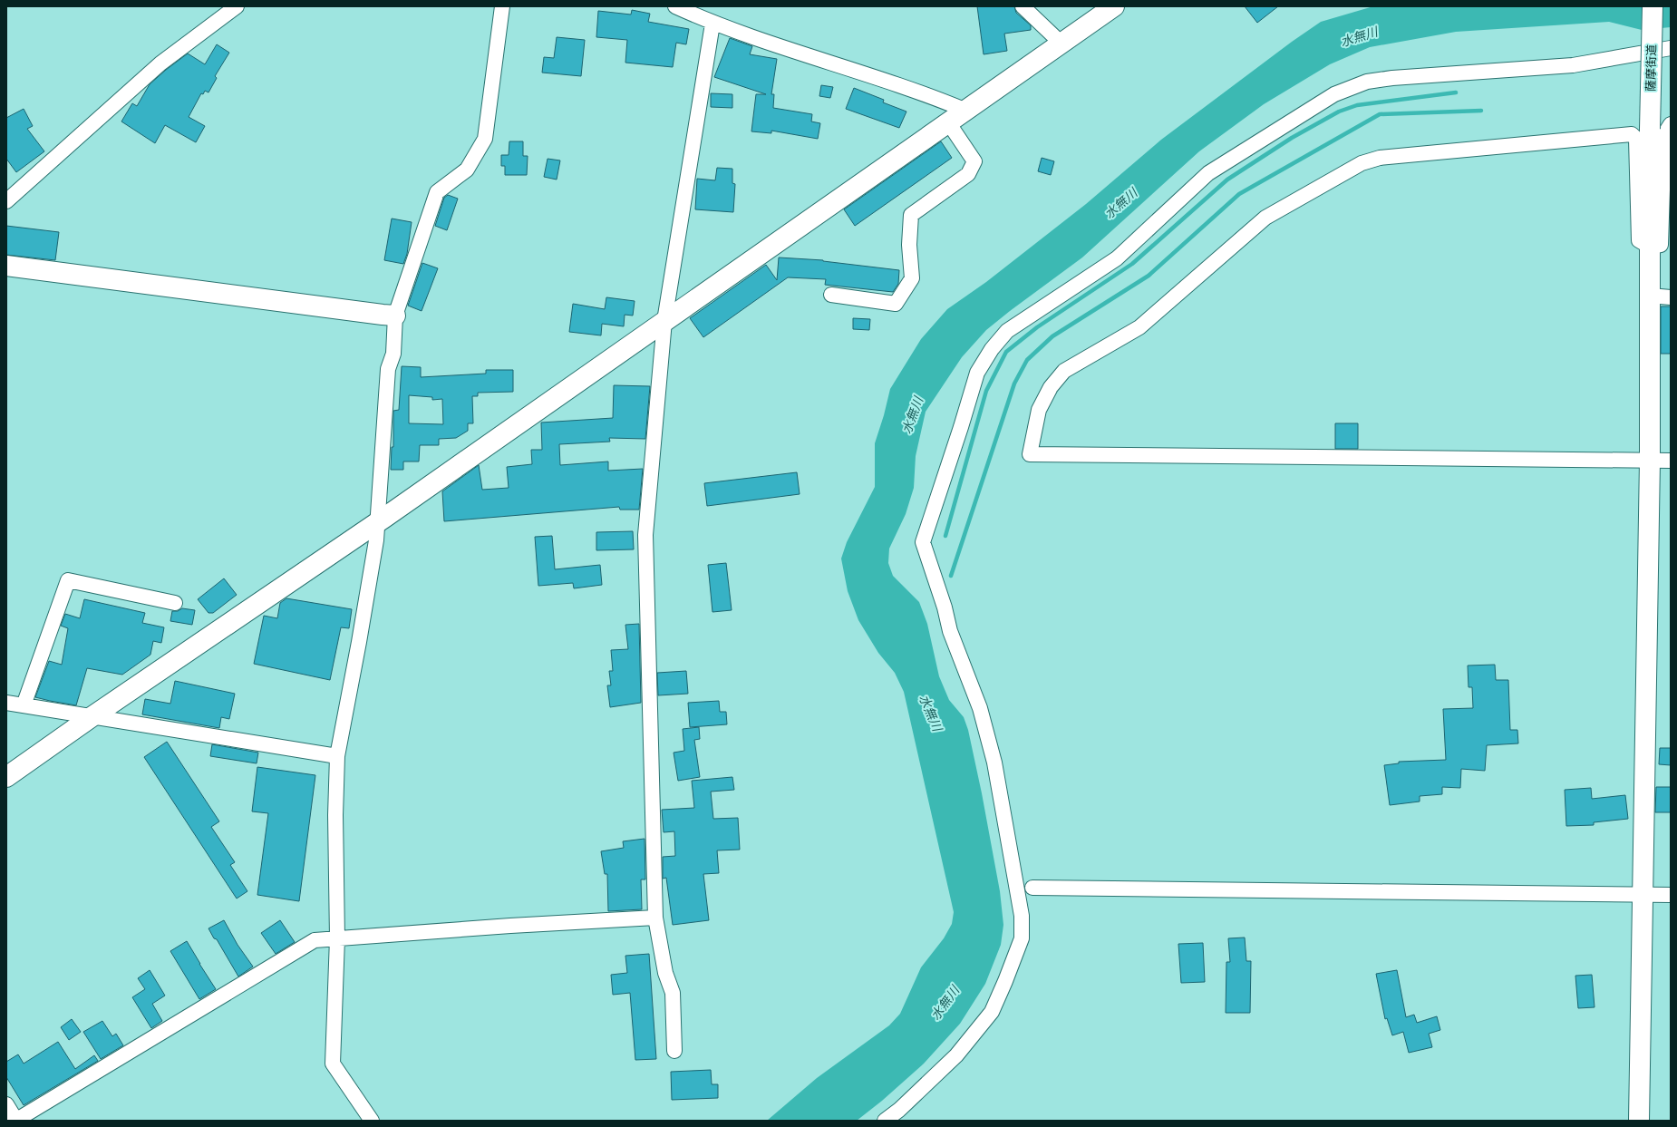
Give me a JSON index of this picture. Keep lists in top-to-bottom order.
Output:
{
  "streets": {
    "street": ["薩摩街道"]
  },
  "water": ["水無川"]
}
